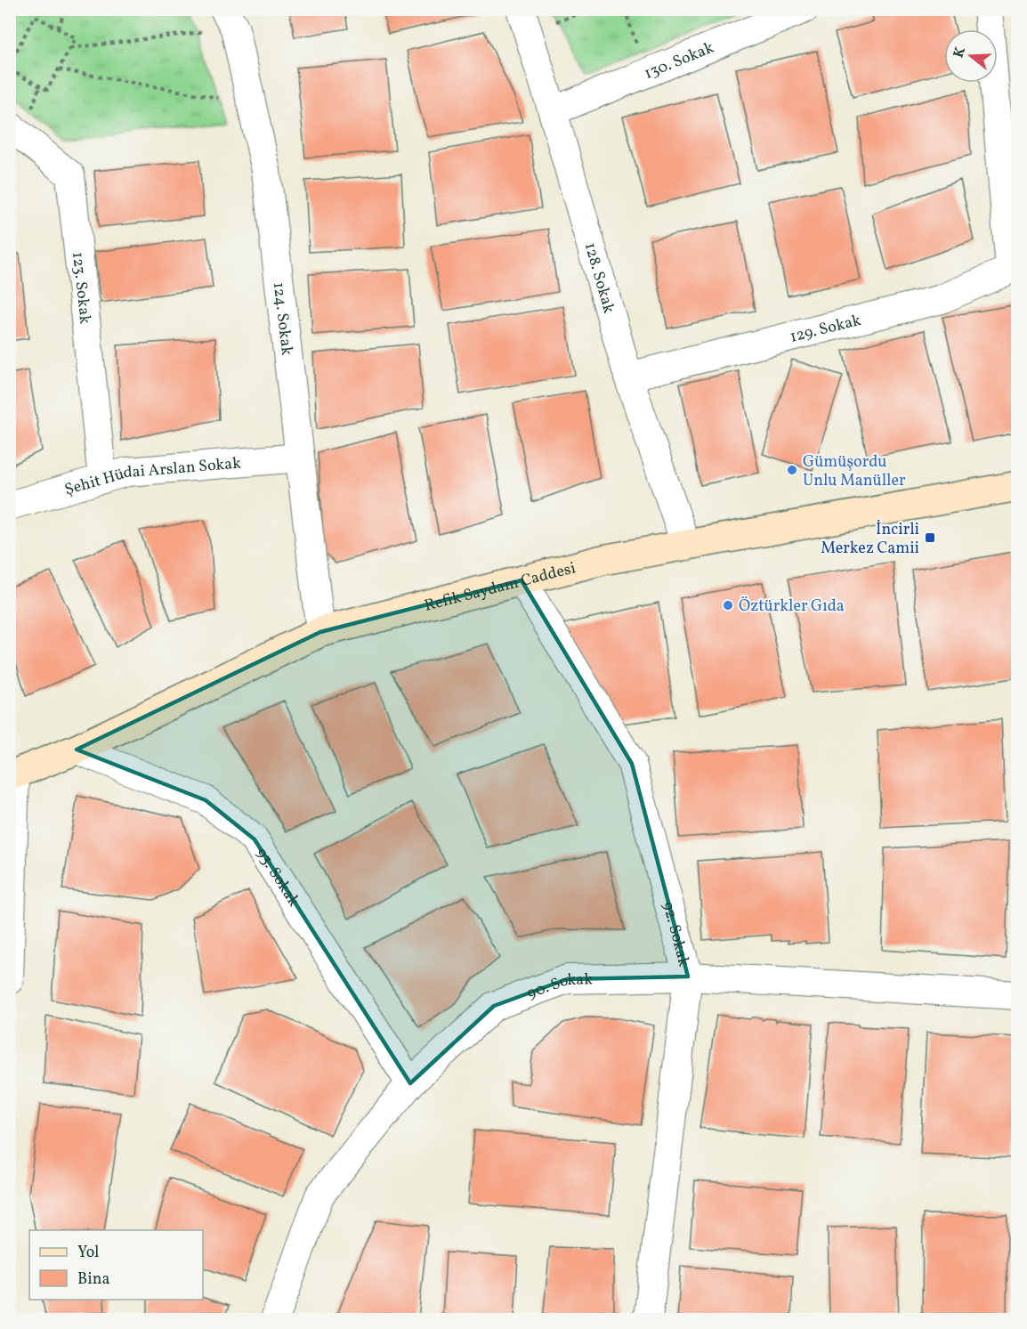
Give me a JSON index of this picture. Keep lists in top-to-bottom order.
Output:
{
  "streets": {
    "street": [
      "130. Sokak",
      "128. Sokak",
      "123. Sokak",
      "124. Sokak",
      "129. Sokak",
      "Şehit Hüdai Arslan Sokak",
      "Refik Saydam Caddesi",
      "93. Sokak",
      "92. Sokak",
      "90. Sokak"
    ]
  },
  "crossings": [
    ["130. Sokak", "128. Sokak"],
    ["128. Sokak", "129. Sokak"],
    ["128. Sokak", "Refik Saydam Caddesi"],
    ["123. Sokak", "Şehit Hüdai Arslan Sokak"],
    ["124. Sokak", "Şehit Hüdai Arslan Sokak"],
    ["124. Sokak", "Refik Saydam Caddesi"],
    ["Refik Saydam Caddesi", "93. Sokak"],
    ["Refik Saydam Caddesi", "92. Sokak"],
    ["93. Sokak", "90. Sokak"],
    ["92. Sokak", "90. Sokak"]
  ],
  "places": {
    "other": ["Gümüşordu Unlu Manüller", "Öztürkler Gıda"],
    "transit": ["İncirli Merkez Camii"]
  },
  "legend": ["Yol", "Bina"],
  "north": "left"
}
